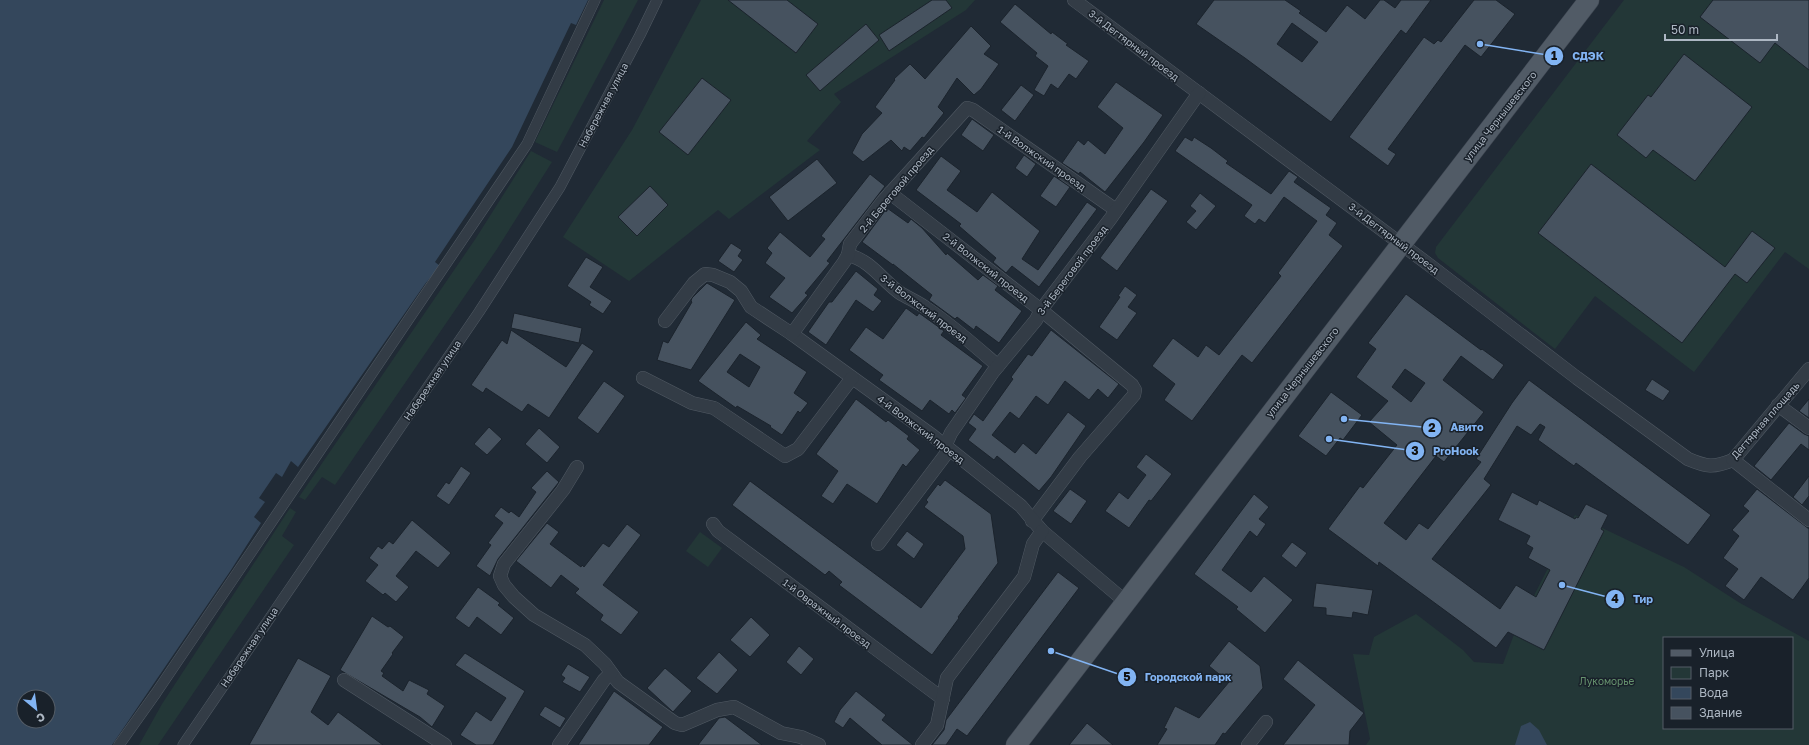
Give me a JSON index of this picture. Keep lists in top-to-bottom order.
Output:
{
  "streets": {
    "main road": ["улица Чернышевского"],
    "street": [
      "3-й Дегтярный проезд",
      "Набережная улица",
      "1-й Волжский проезд",
      "2-й Береговой проезд",
      "2-й Волжский проезд",
      "3-й Береговой проезд",
      "3-й Волжский проезд",
      "Дегтярная площадь",
      "4-й Волжский проезд",
      "1-й Овражный проезд"
    ]
  },
  "crossings": [
    ["3-й Дегтярный проезд", "улица Чернышевского"],
    ["3-й Дегтярный проезд", "3-й Береговой проезд"],
    ["3-й Дегтярный проезд", "Дегтярная площадь"],
    ["улица Чернышевского", "4-й Волжский проезд"],
    ["1-й Волжский проезд", "2-й Береговой проезд"],
    ["1-й Волжский проезд", "3-й Береговой проезд"],
    ["2-й Береговой проезд", "2-й Волжский проезд"],
    ["2-й Береговой проезд", "3-й Волжский проезд"],
    ["2-й Береговой проезд", "4-й Волжский проезд"],
    ["2-й Волжский проезд", "3-й Береговой проезд"],
    ["2-й Волжский проезд", "4-й Волжский проезд"],
    ["3-й Береговой проезд", "3-й Волжский проезд"],
    ["3-й Береговой проезд", "4-й Волжский проезд"]
  ],
  "parks": ["Лукоморье"],
  "places": [
    "СДЭК",
    "Авито",
    "ProHook",
    "Тир",
    "Городской парк"
  ],
  "legend": [
    "Улица",
    "Парк",
    "Вода",
    "Здание"
  ],
  "scale_bar": "50 m",
  "north": "bottom right"
}
